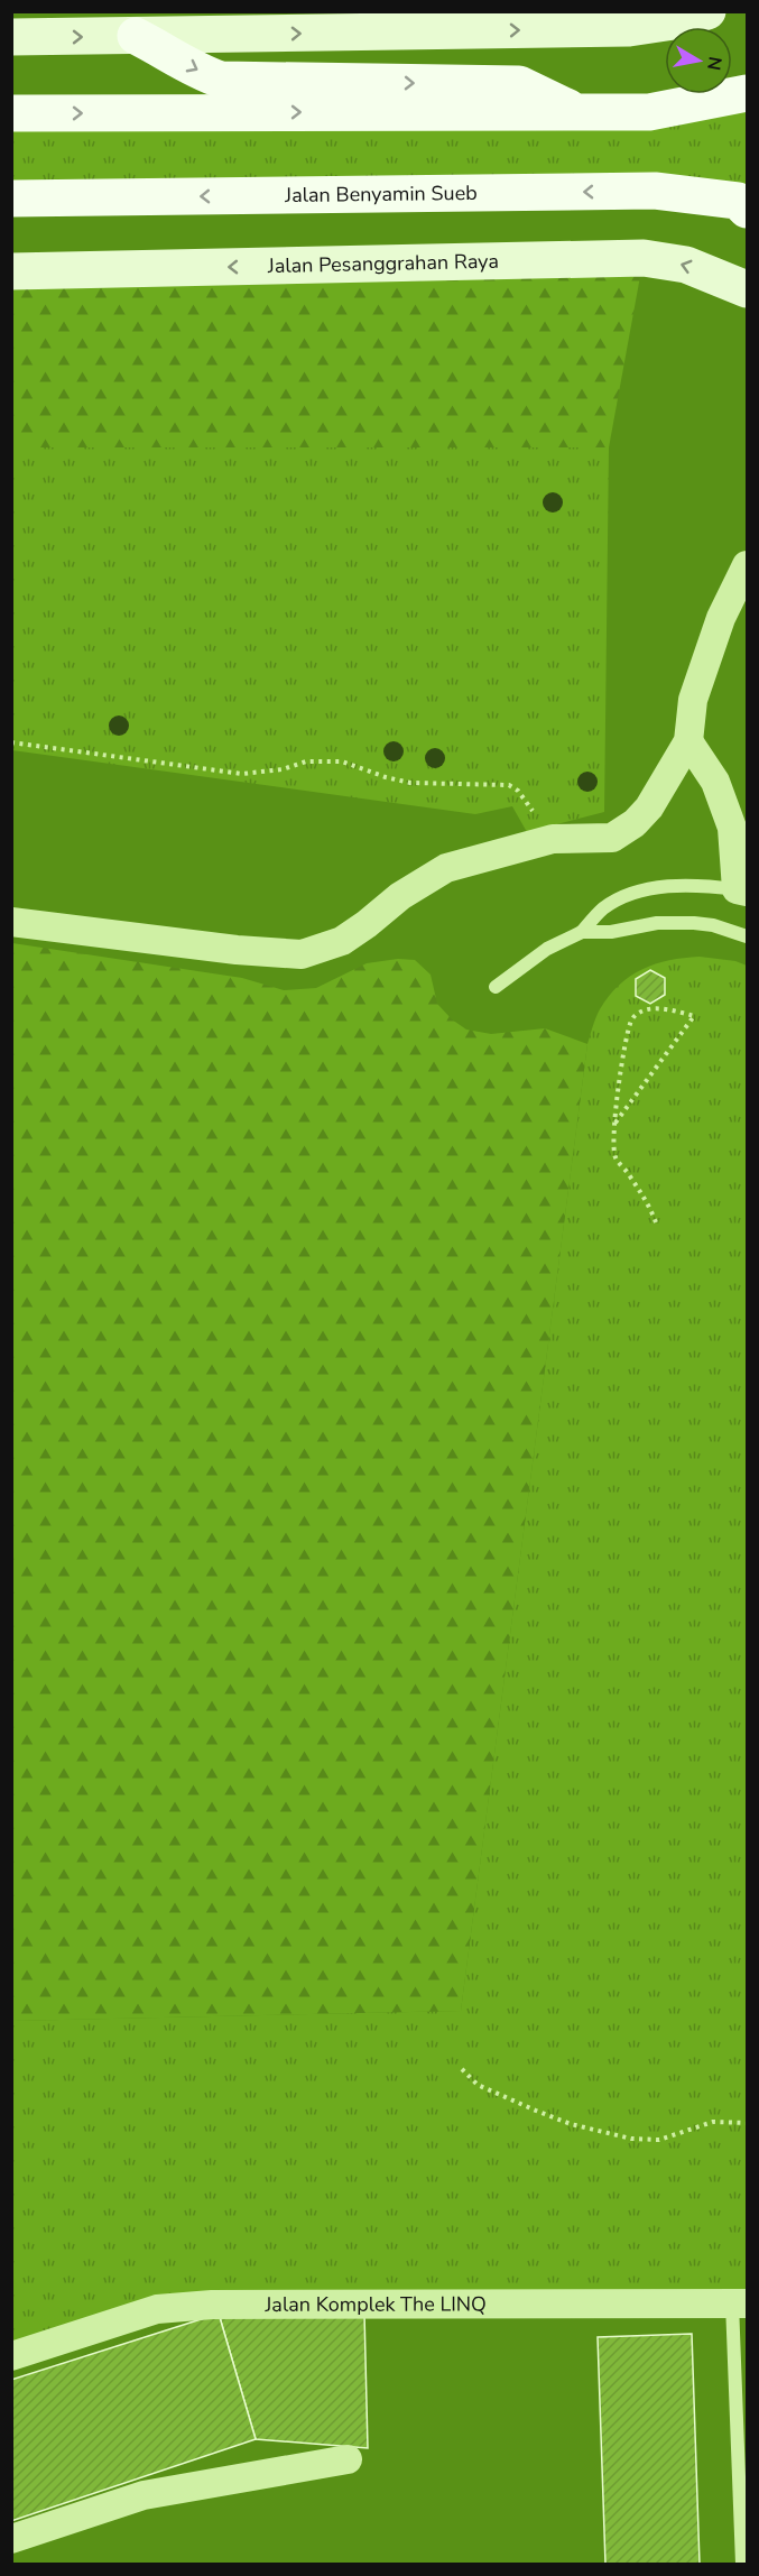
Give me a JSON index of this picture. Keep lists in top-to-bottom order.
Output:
{
  "streets": {
    "main road": ["Jalan Benyamin Sueb", "Jalan Pesanggrahan Raya"],
    "street": ["Jalan Komplek The LINQ"]
  },
  "north": "right"
}
